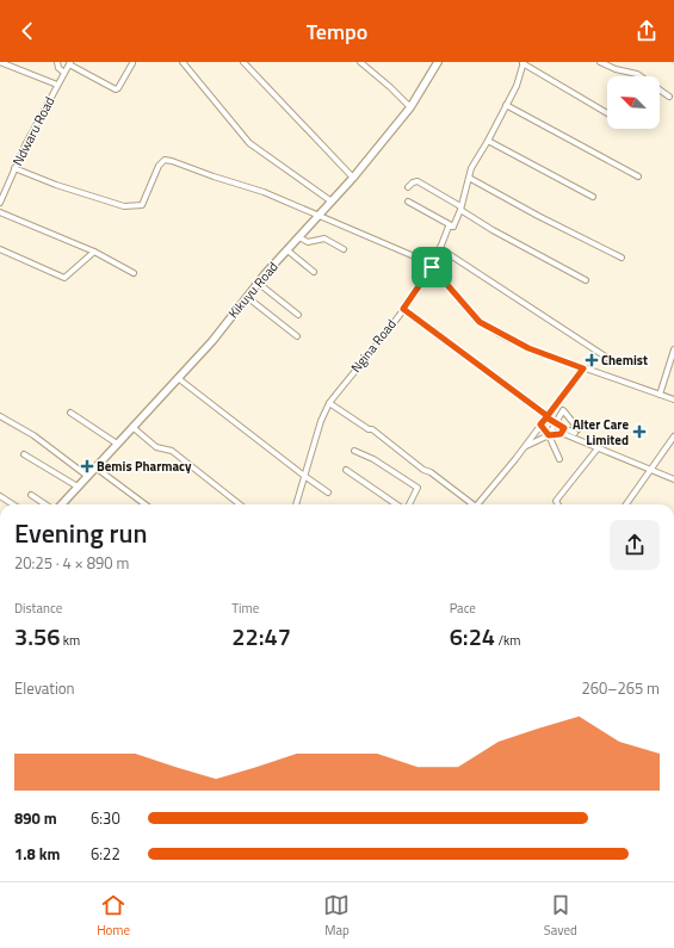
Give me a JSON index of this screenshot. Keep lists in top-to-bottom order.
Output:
{
  "streets": {
    "main road": ["Kikuyu Road"],
    "street": ["Ndwaru Road", "Ngina Road"]
  },
  "places": {
    "health": ["Chemist", "Alter Care Limited", "Bemis Pharmacy"]
  },
  "north": "top left",
  "page": {
    "header": "Tempo",
    "heading": ["Evening run", "20:25 · 4 × 890 m"],
    "stats": [
      ["Distance", "3.56 km"],
      ["Time", "22:47"],
      ["Pace", "6:24 /km"]
    ],
    "chart": ["Elevation", "260–265 m"],
    "list": [
      {
        "name": "890 m",
        "note": "6:30"
      },
      {
        "name": "1.8 km",
        "note": "6:22"
      }
    ],
    "tabs": ["Home", "Map", "Saved"]
  }
}
